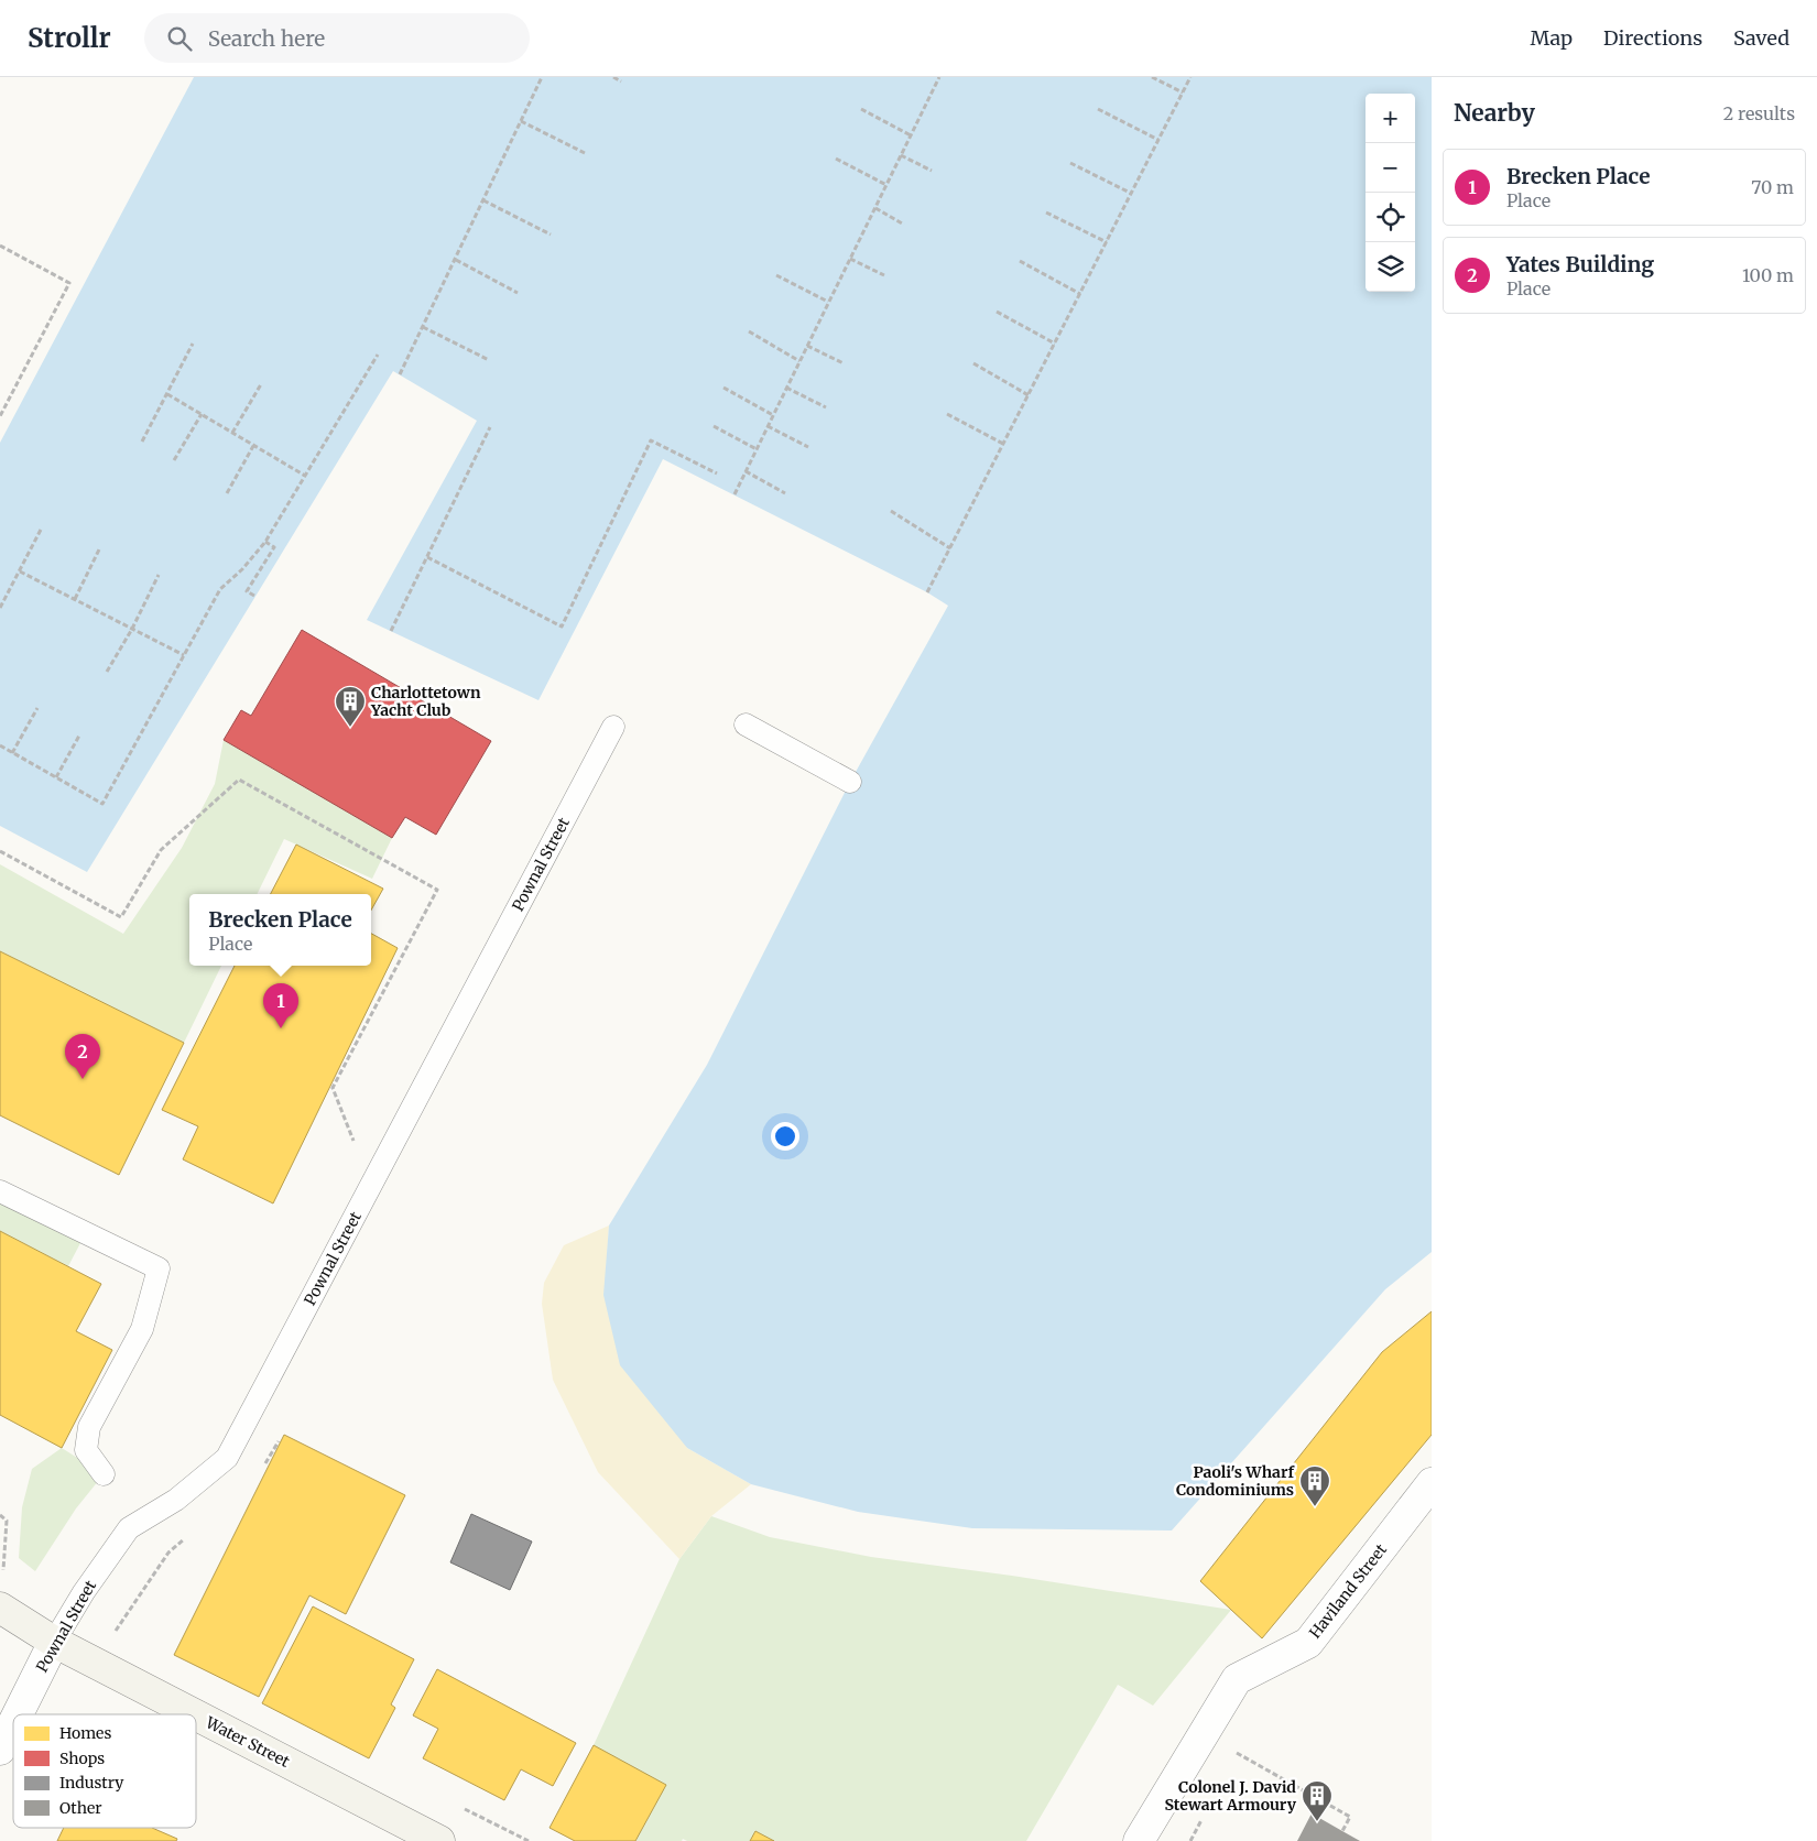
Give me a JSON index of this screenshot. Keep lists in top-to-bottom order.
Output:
{
  "streets": {
    "street": ["Pownal Street", "Haviland Street", "Water Street"]
  },
  "crossings": [
    ["Pownal Street", "Water Street"]
  ],
  "places": {
    "building": ["Charlottetown Yacht Club", "Paoli's Wharf Condominiums", "Colonel J. David Stewart Armoury"]
  },
  "legend": [
    "Homes",
    "Shops",
    "Industry",
    "Other"
  ],
  "page": {
    "header": "Strollr",
    "search": "Search here",
    "nav": ["Map", "Directions", "Saved"],
    "heading": ["Nearby", "2 results"],
    "map_buttons": ["+", "−"],
    "list": [
      {
        "mark": "1",
        "name": "Brecken Place",
        "note": "Place",
        "value": "70 m"
      },
      {
        "mark": "2",
        "name": "Yates Building",
        "note": "Place",
        "value": "100 m"
      }
    ],
    "popup": ["Brecken Place", "Place"],
    "pins": ["1", "2"]
  }
}
